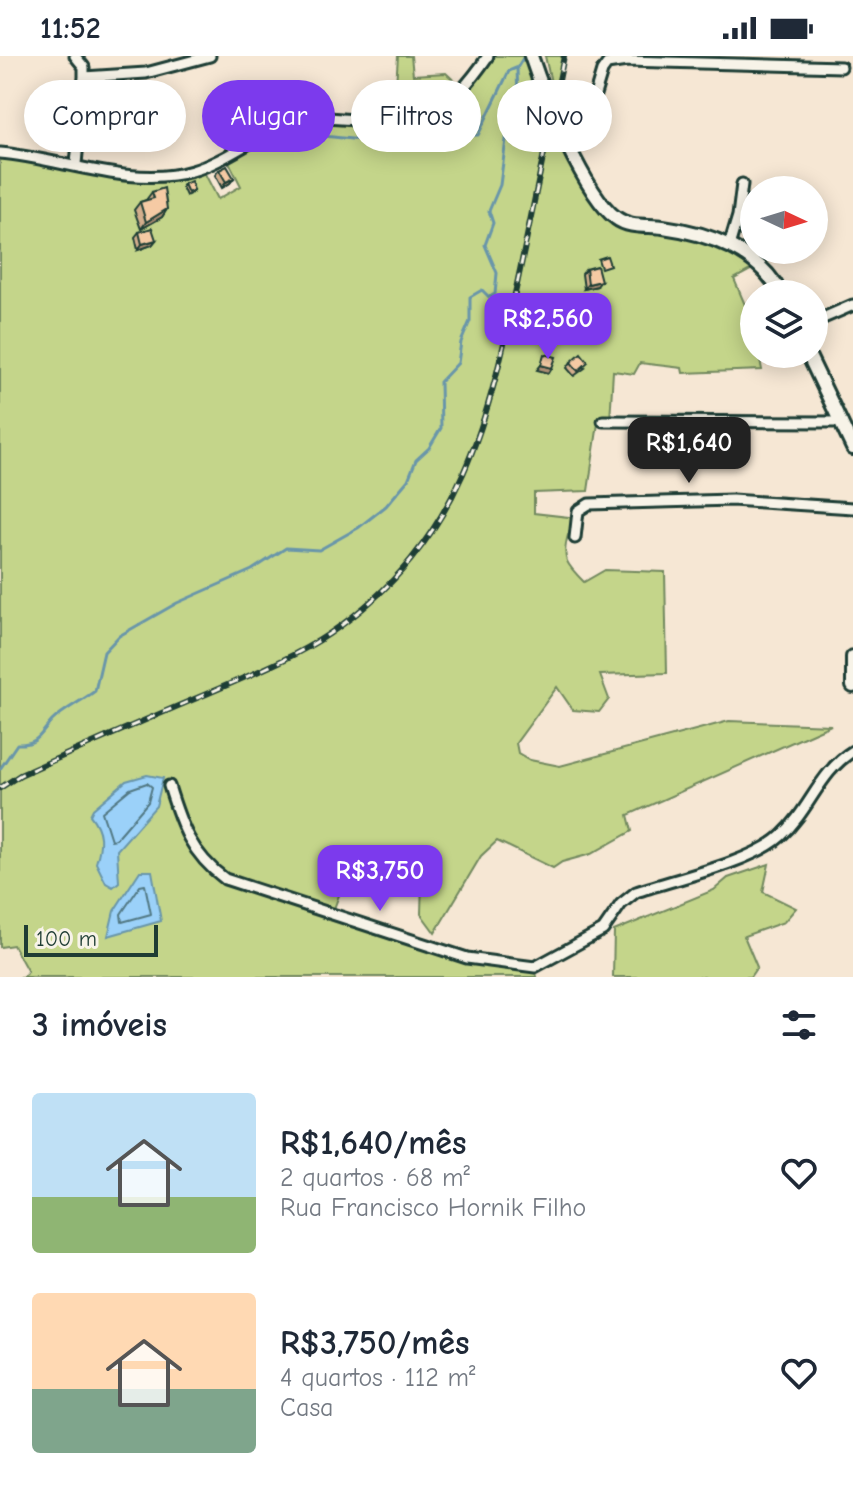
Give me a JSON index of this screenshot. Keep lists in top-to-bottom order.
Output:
{
  "scale_bar": "100 m",
  "north": "right",
  "page": {
    "status": "11:52",
    "chip": [
      "Comprar",
      "Alugar",
      "Filtros",
      "Novo"
    ],
    "price": ["R$2,560", "R$1,640", "R$3,750"],
    "scale": "100 m",
    "heading": "3 imóveis",
    "list": [
      {
        "name": "R$1,640/mês",
        "note": "2 quartos · 68 m² · Rua Francisco Hornik Filho"
      },
      {
        "name": "R$3,750/mês",
        "note": "4 quartos · 112 m² · Casa"
      }
    ]
  }
}
